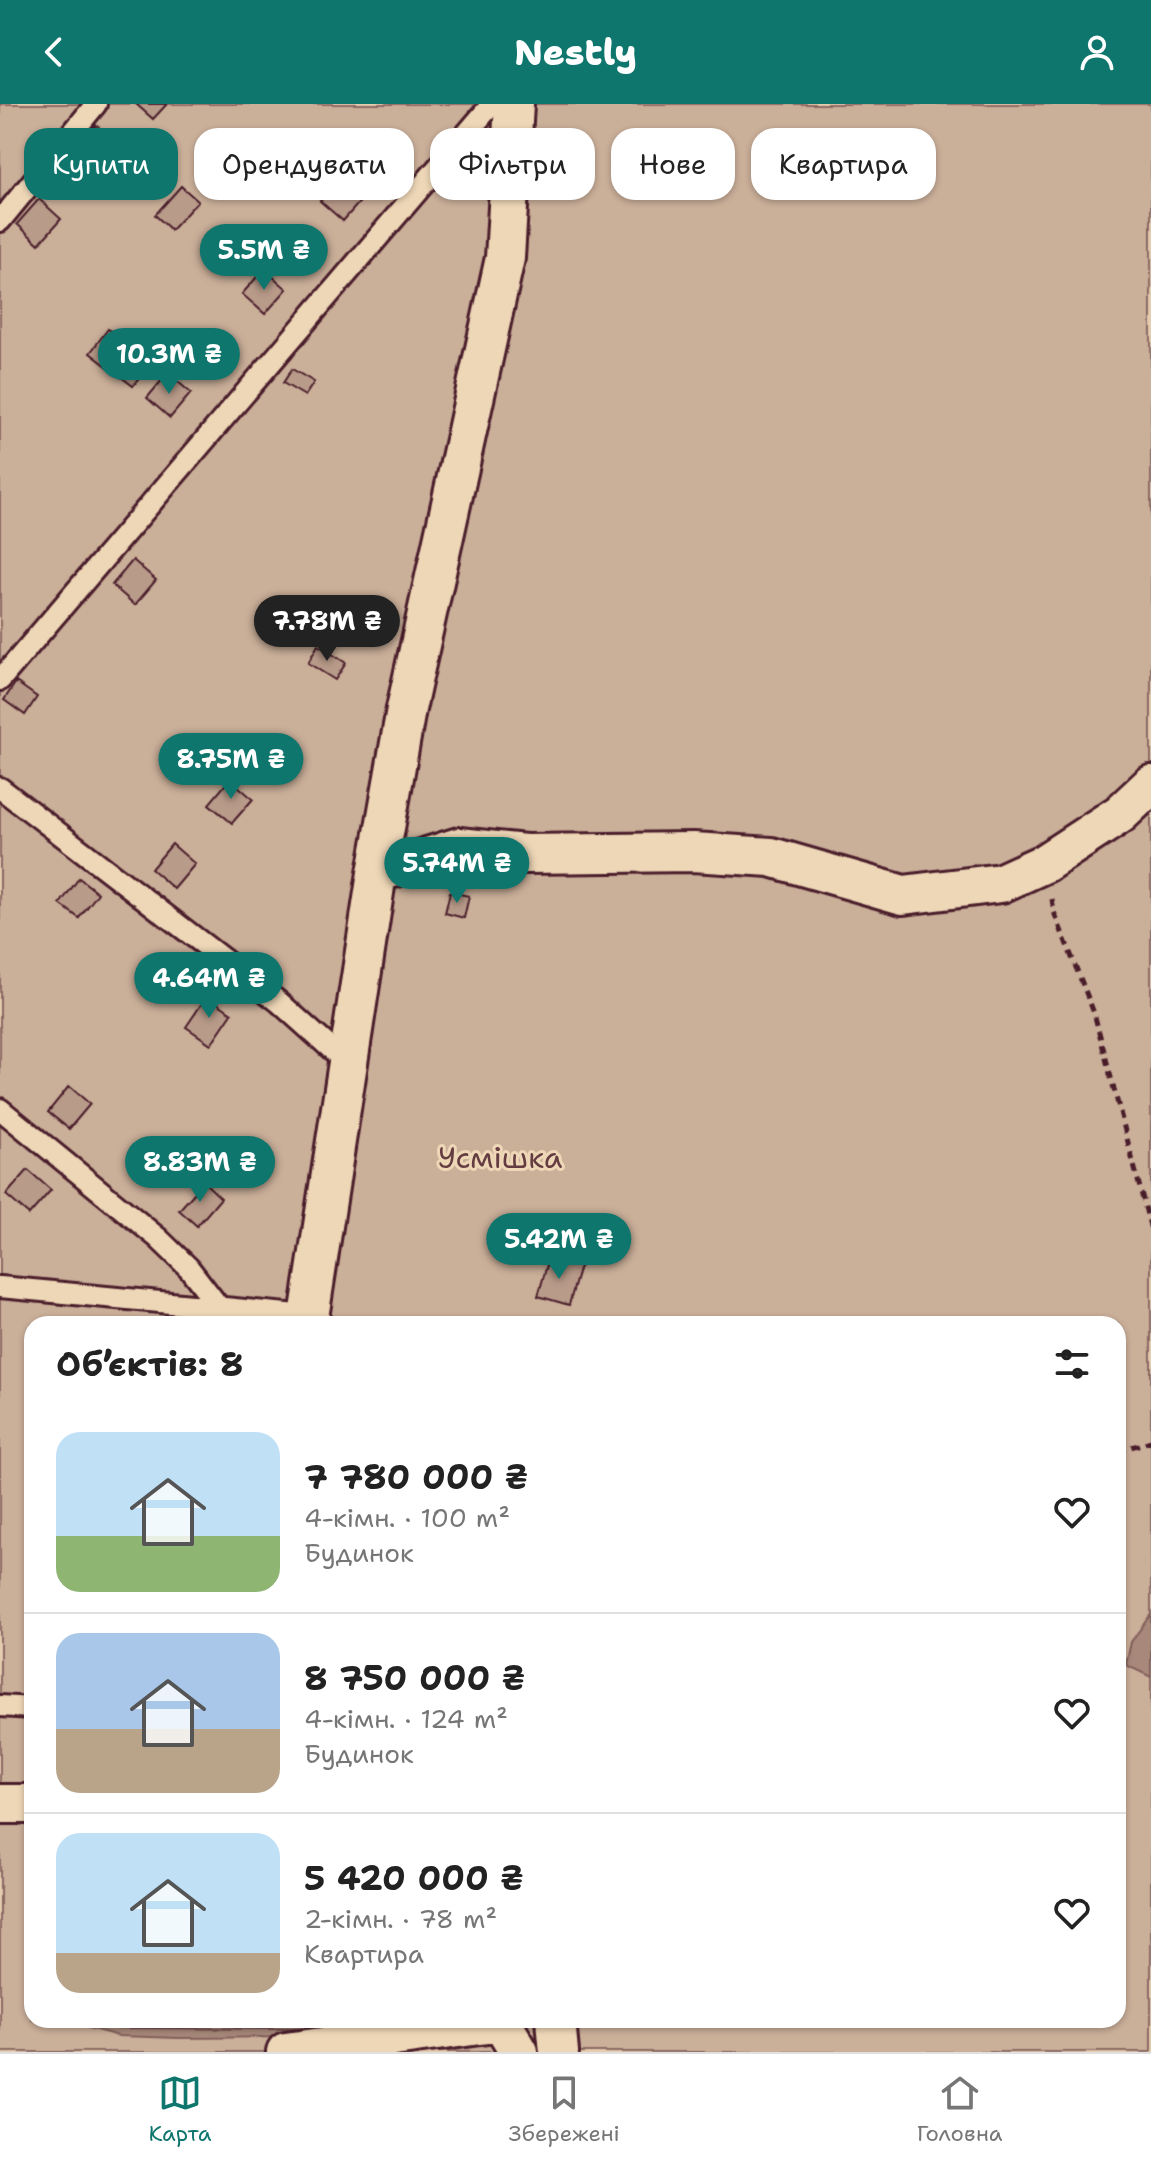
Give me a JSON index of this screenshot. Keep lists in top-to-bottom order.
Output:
{
  "parks": ["Усмішка"],
  "page": {
    "header": "Nestly",
    "chip": [
      "Купити",
      "Орендувати",
      "Фільтри",
      "Нове",
      "Квартира"
    ],
    "price": [
      "5.5M ₴",
      "10.3M ₴",
      "7.78M ₴",
      "8.75M ₴",
      "5.74M ₴",
      "4.64M ₴",
      "8.83M ₴",
      "5.42M ₴"
    ],
    "heading": "Об’єктів: 8",
    "list": [
      {
        "name": "7 780 000 ₴",
        "note": "4-кімн. · 100 m² · Будинок"
      },
      {
        "name": "8 750 000 ₴",
        "note": "4-кімн. · 124 m² · Будинок"
      },
      {
        "name": "5 420 000 ₴",
        "note": "2-кімн. · 78 m² · Квартира"
      }
    ],
    "tabs": ["Карта", "Збережені", "Головна"]
  }
}
